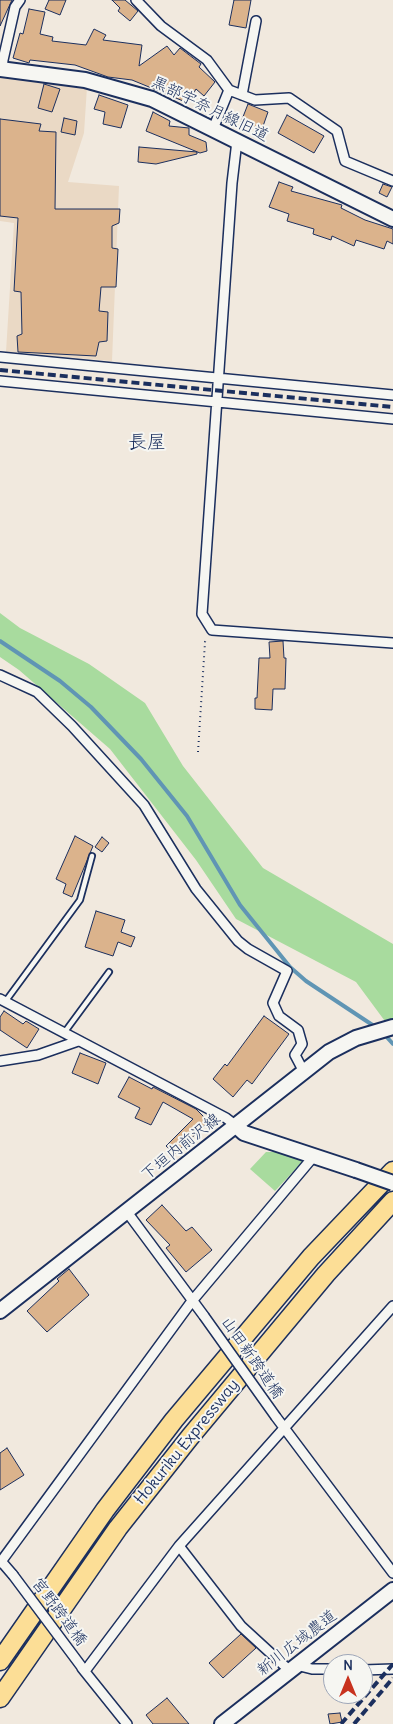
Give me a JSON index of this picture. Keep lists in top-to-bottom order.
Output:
{
  "streets": {
    "highway": ["Hokuriku Expressway"],
    "street": [
      "黒部宇奈月線旧道",
      "下垣内前沢線",
      "山田新跨道橋",
      "宮野跨道橋",
      "新川広域農道"
    ]
  },
  "crossings": [
    ["下垣内前沢線", "山田新跨道橋"]
  ],
  "districts": ["長屋"],
  "north": "top"
}
